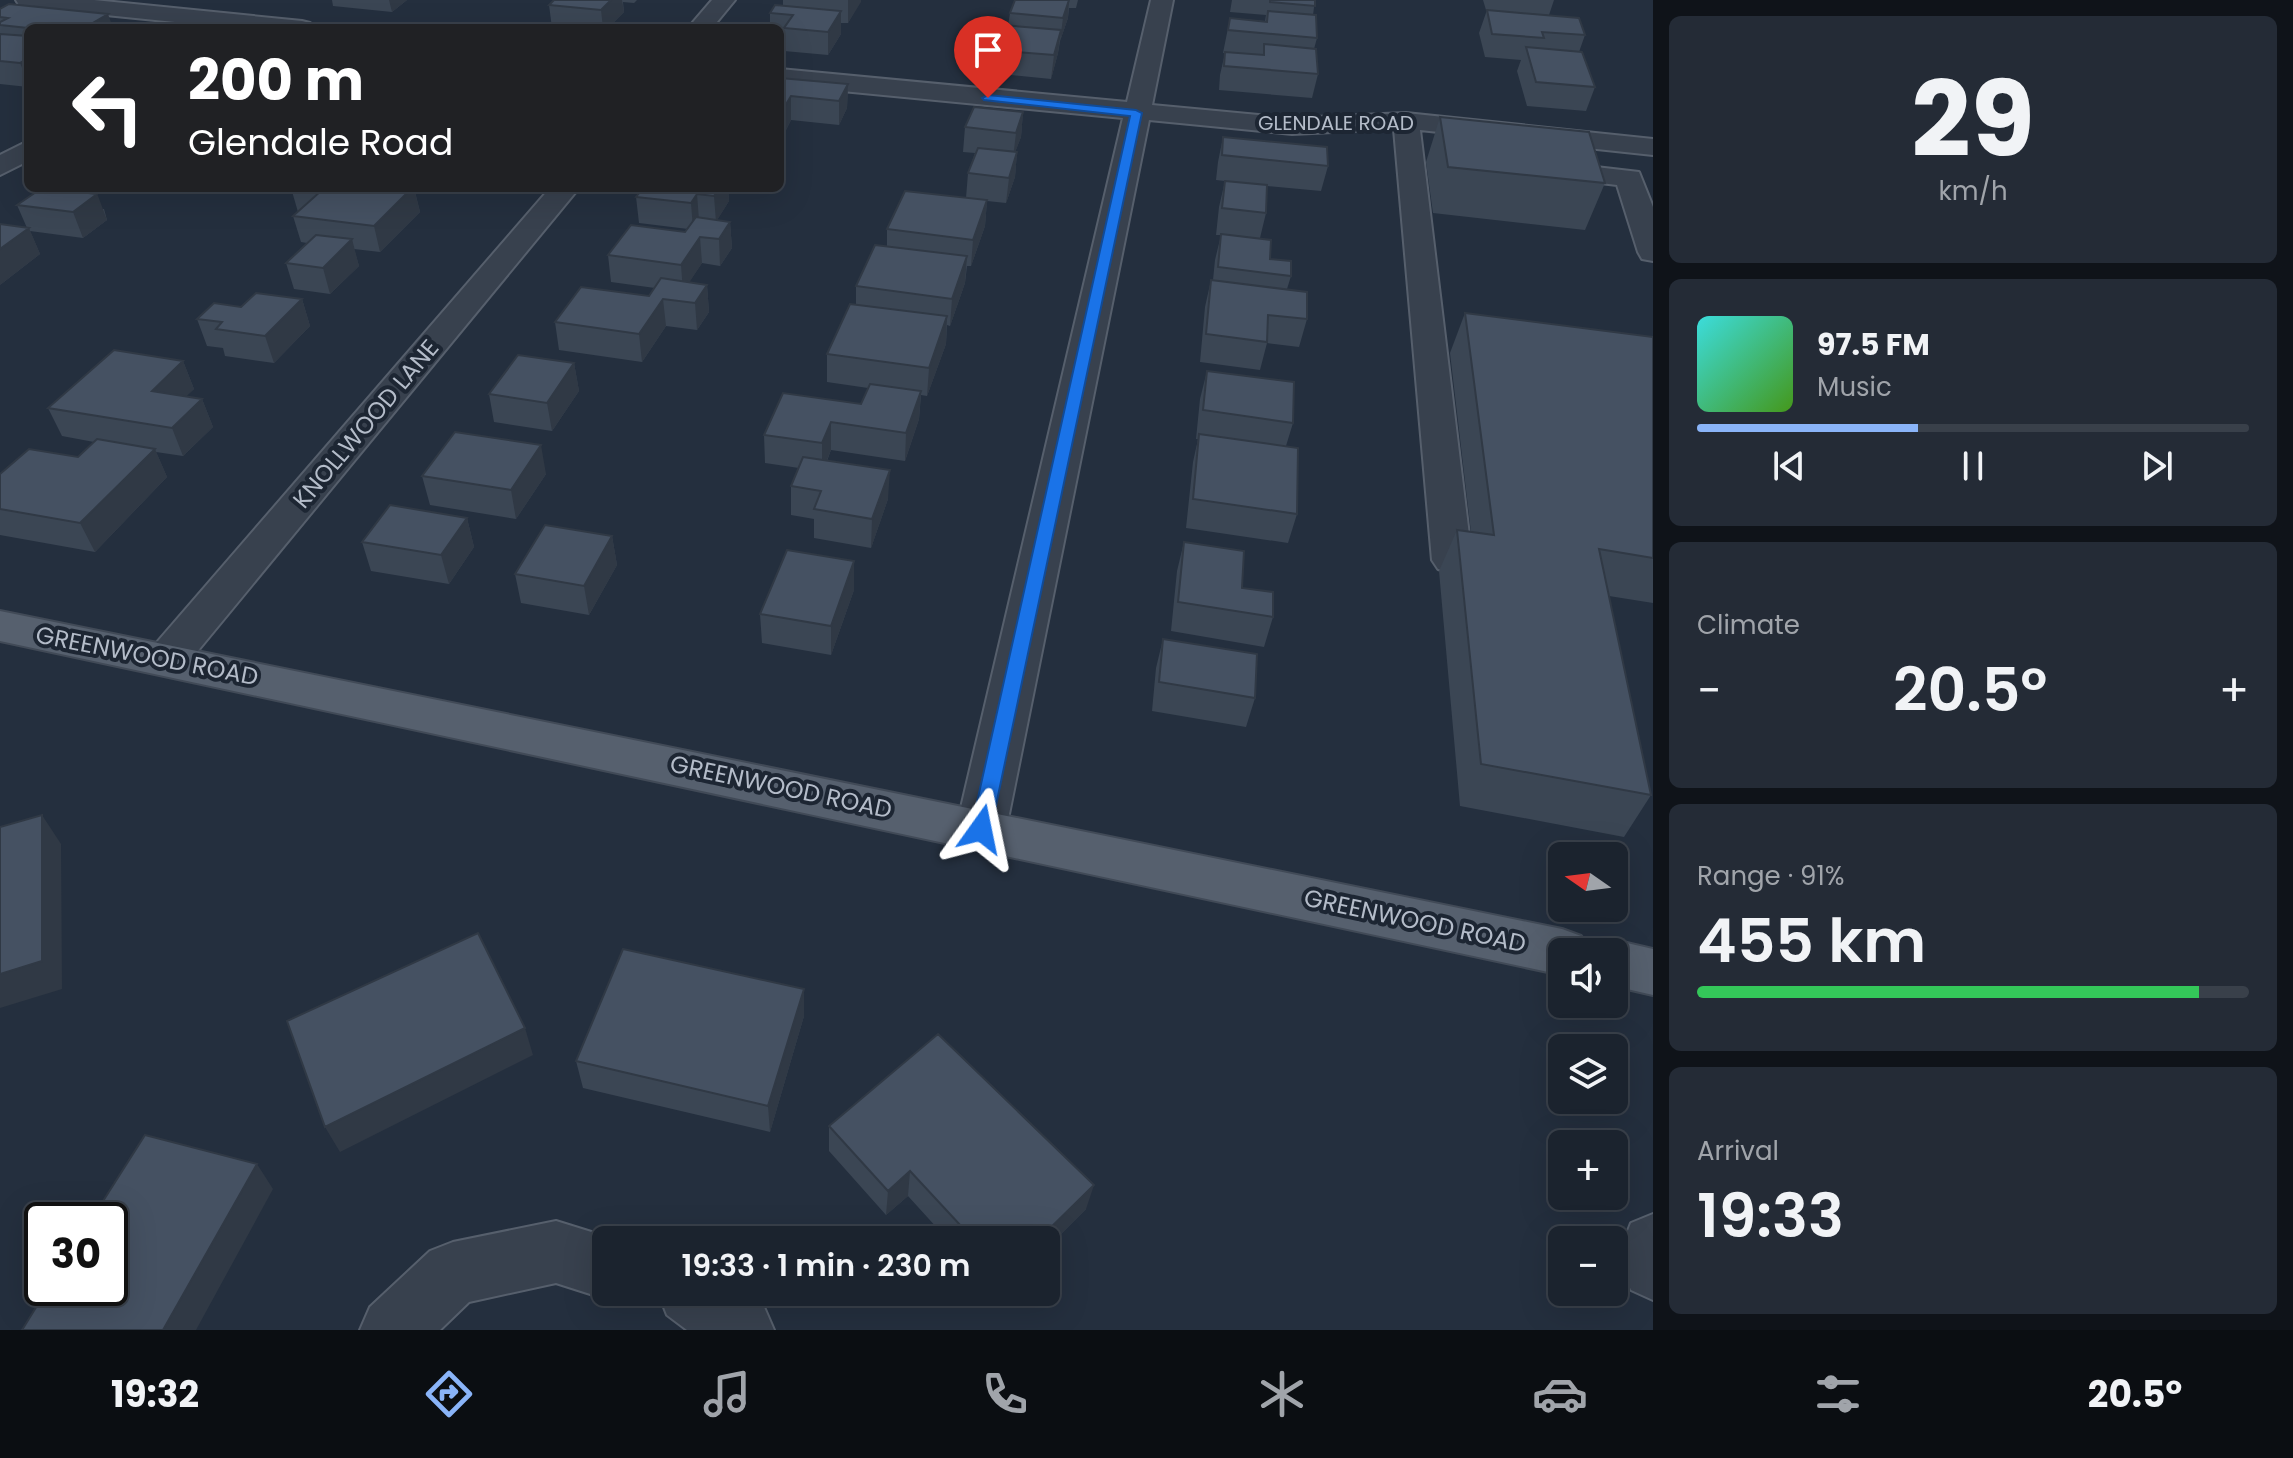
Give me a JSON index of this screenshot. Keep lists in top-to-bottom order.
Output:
{
  "streets": {
    "main road": ["GREENWOOD ROAD"],
    "street": ["GLENDALE ROAD", "KNOLLWOOD LANE"]
  },
  "crossings": [
    ["KNOLLWOOD LANE", "GREENWOOD ROAD"]
  ],
  "north": "left",
  "page": {
    "tile": [
      ["29", "km/h"],
      "Climate",
      ["Range · 91%", "455 km"],
      ["Arrival", "19:33"]
    ],
    "turn": ["200 m", "Glendale Road"],
    "song": ["97.5 FM", "Music"],
    "heat": ["−", "20.5°", "+"],
    "map_buttons": ["+", "−"],
    "limit": "30",
    "trip": "19:33 · 1 min · 230 m",
    "tabs": ["19:32", "20.5°"]
  }
}
